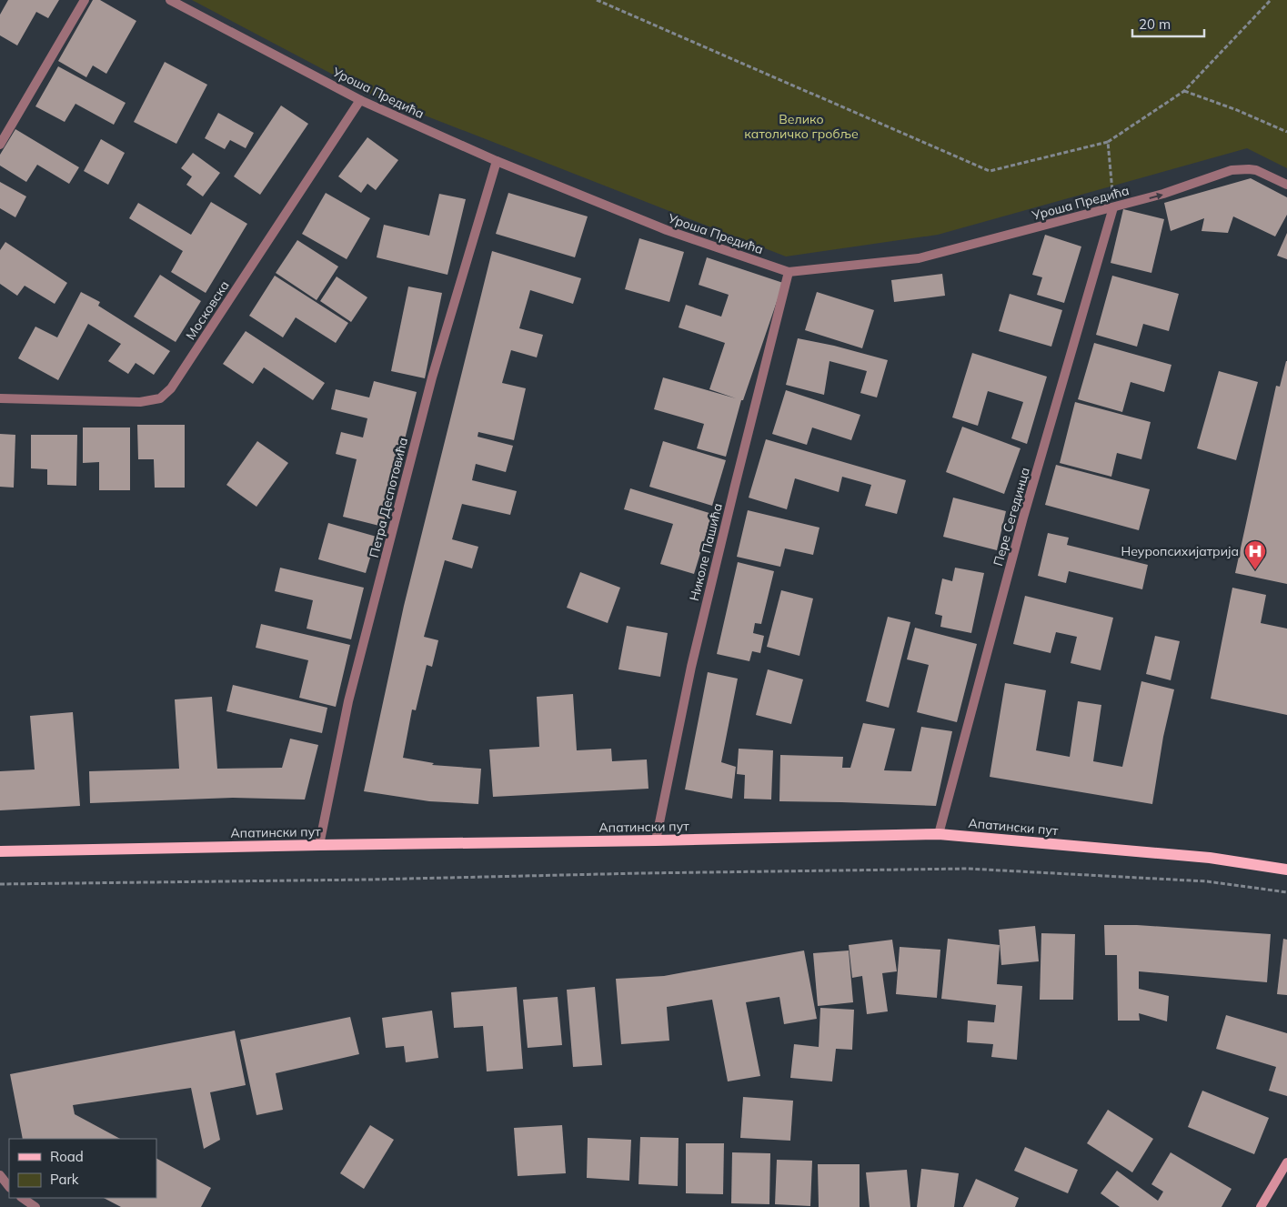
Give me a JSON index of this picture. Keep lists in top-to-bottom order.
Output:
{
  "streets": {
    "main road": ["Апатински пут"],
    "street": [
      "Уроша Предића",
      "Московска",
      "Петра Деспотовића",
      "Пере Сегединца",
      "Николе Пашића"
    ]
  },
  "crossings": [
    ["Уроша Предића", "Московска"],
    ["Уроша Предића", "Петра Деспотовића"],
    ["Уроша Предића", "Пере Сегединца"],
    ["Уроша Предића", "Николе Пашића"],
    ["Петра Деспотовића", "Апатински пут"],
    ["Пере Сегединца", "Апатински пут"],
    ["Николе Пашића", "Апатински пут"]
  ],
  "parks": ["Велико католичко гробље"],
  "places": {
    "hospital": ["Неуропсихијатрија"]
  },
  "legend": ["Road", "Park"],
  "scale_bar": "20 m"
}
